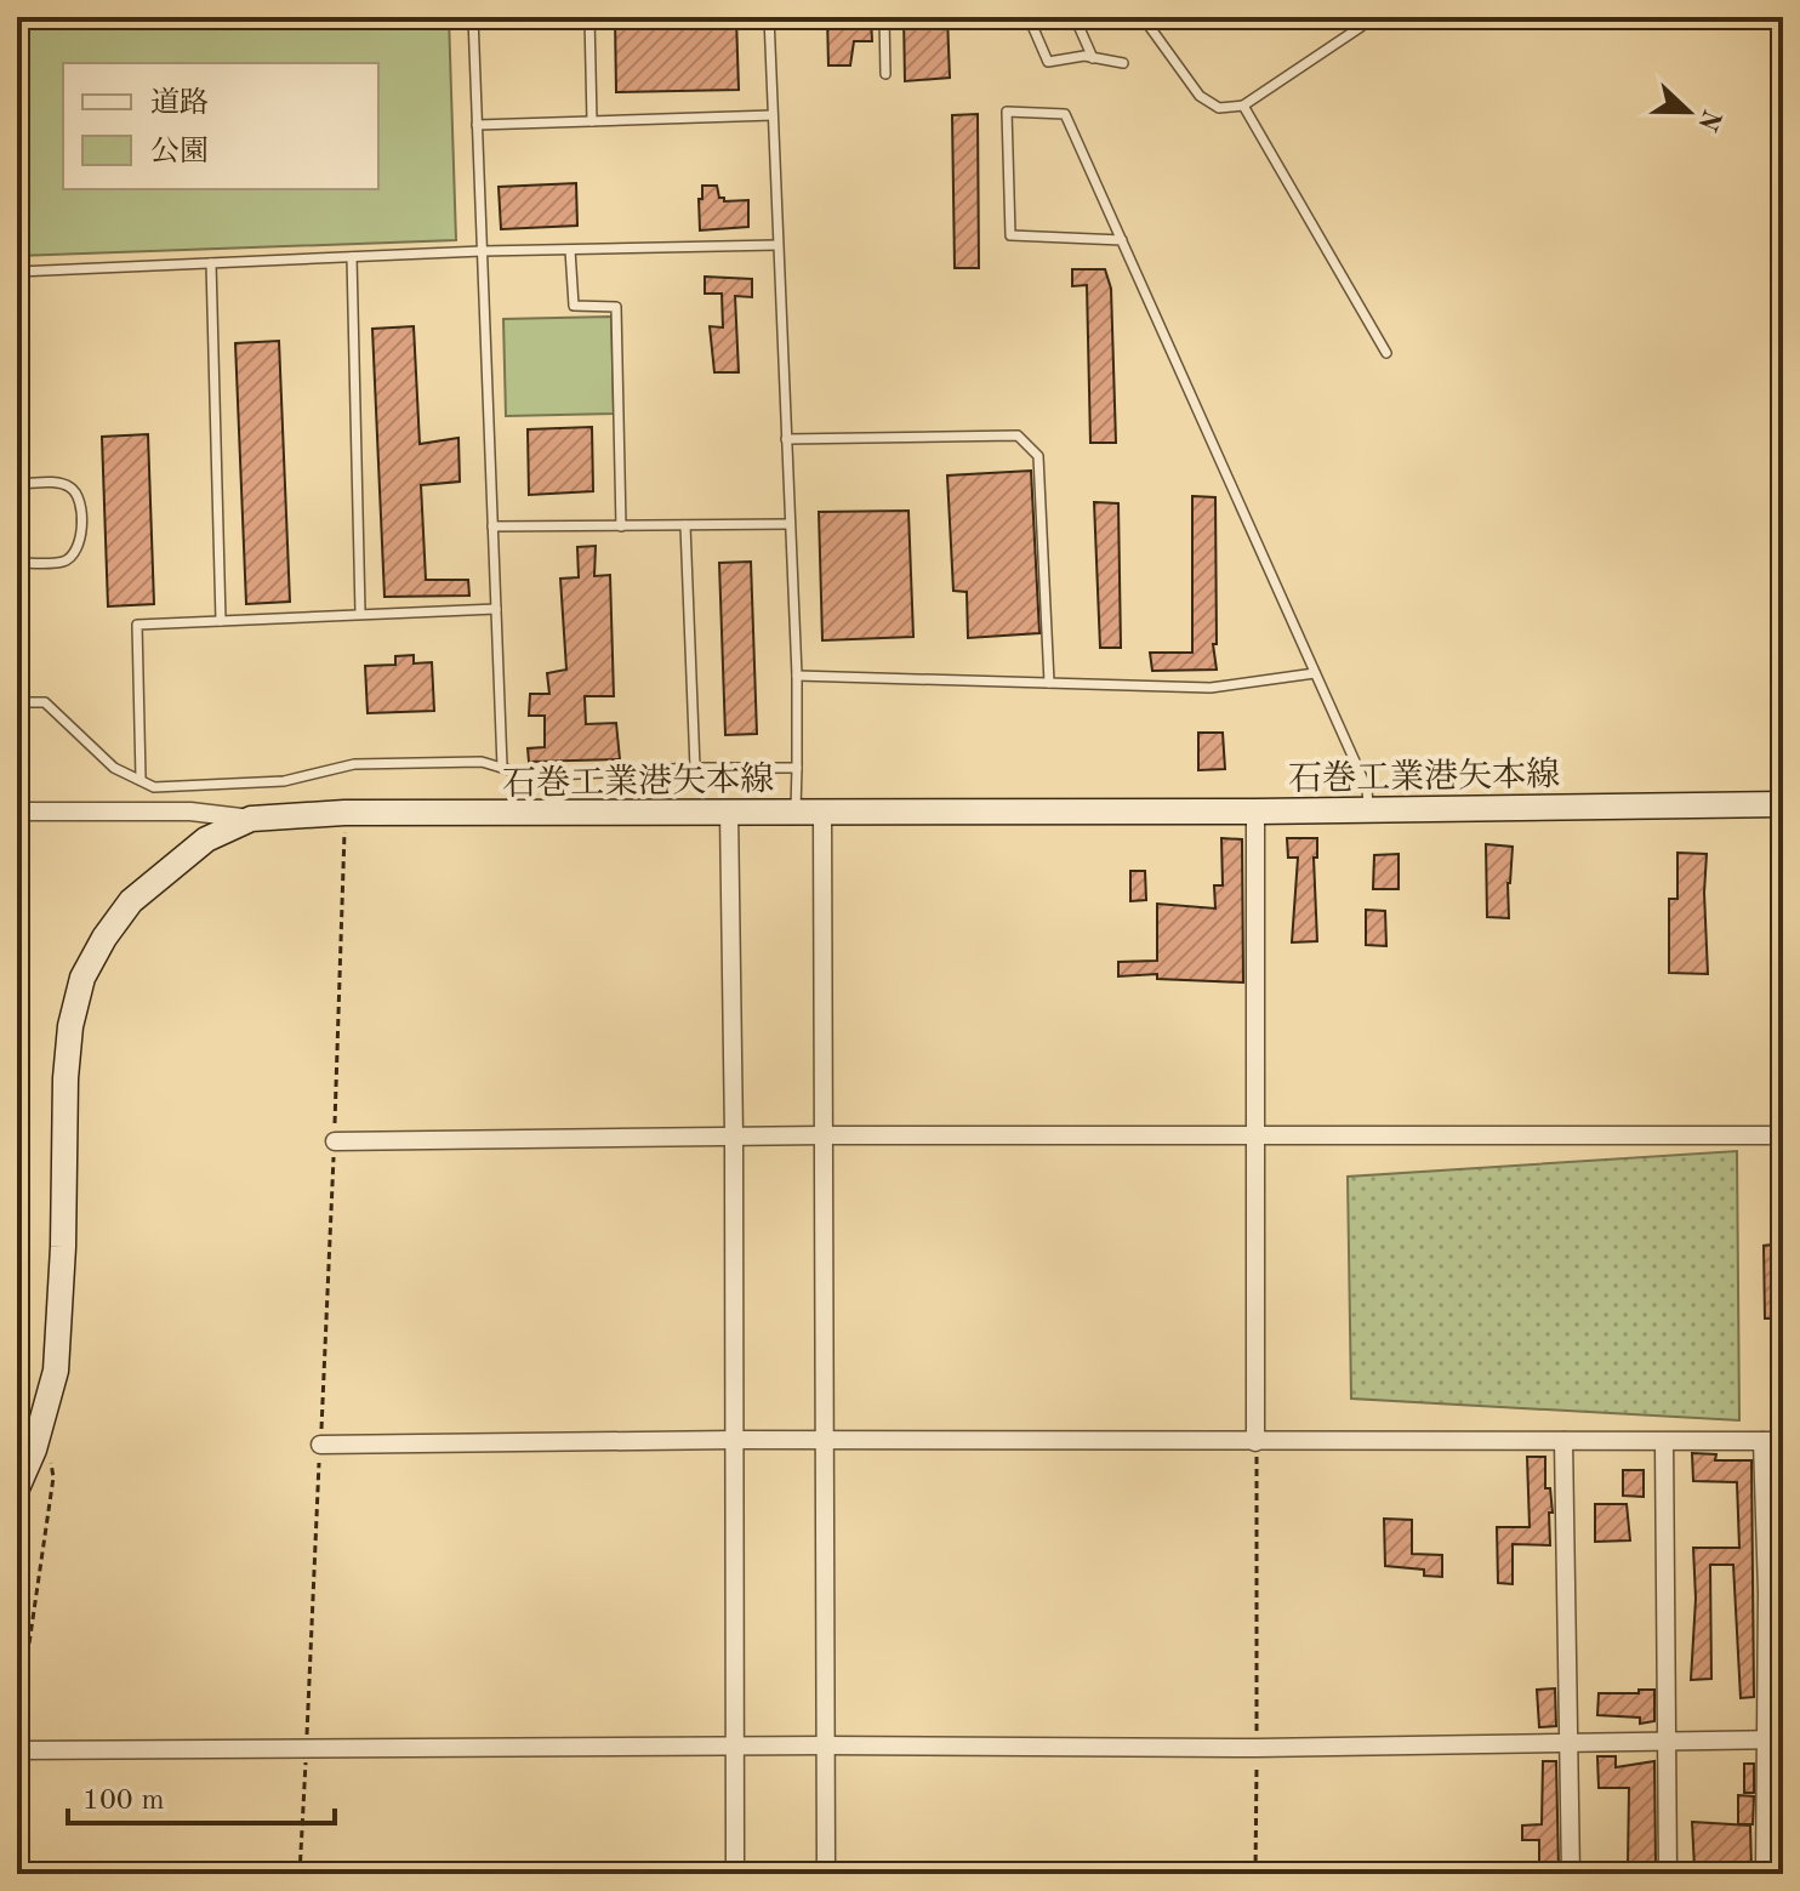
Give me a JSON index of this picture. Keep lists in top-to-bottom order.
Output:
{
  "streets": {
    "main road": ["石巻工業港矢本線"]
  },
  "legend": ["道路", "公園"],
  "scale_bar": "100 m",
  "north": "right"
}
